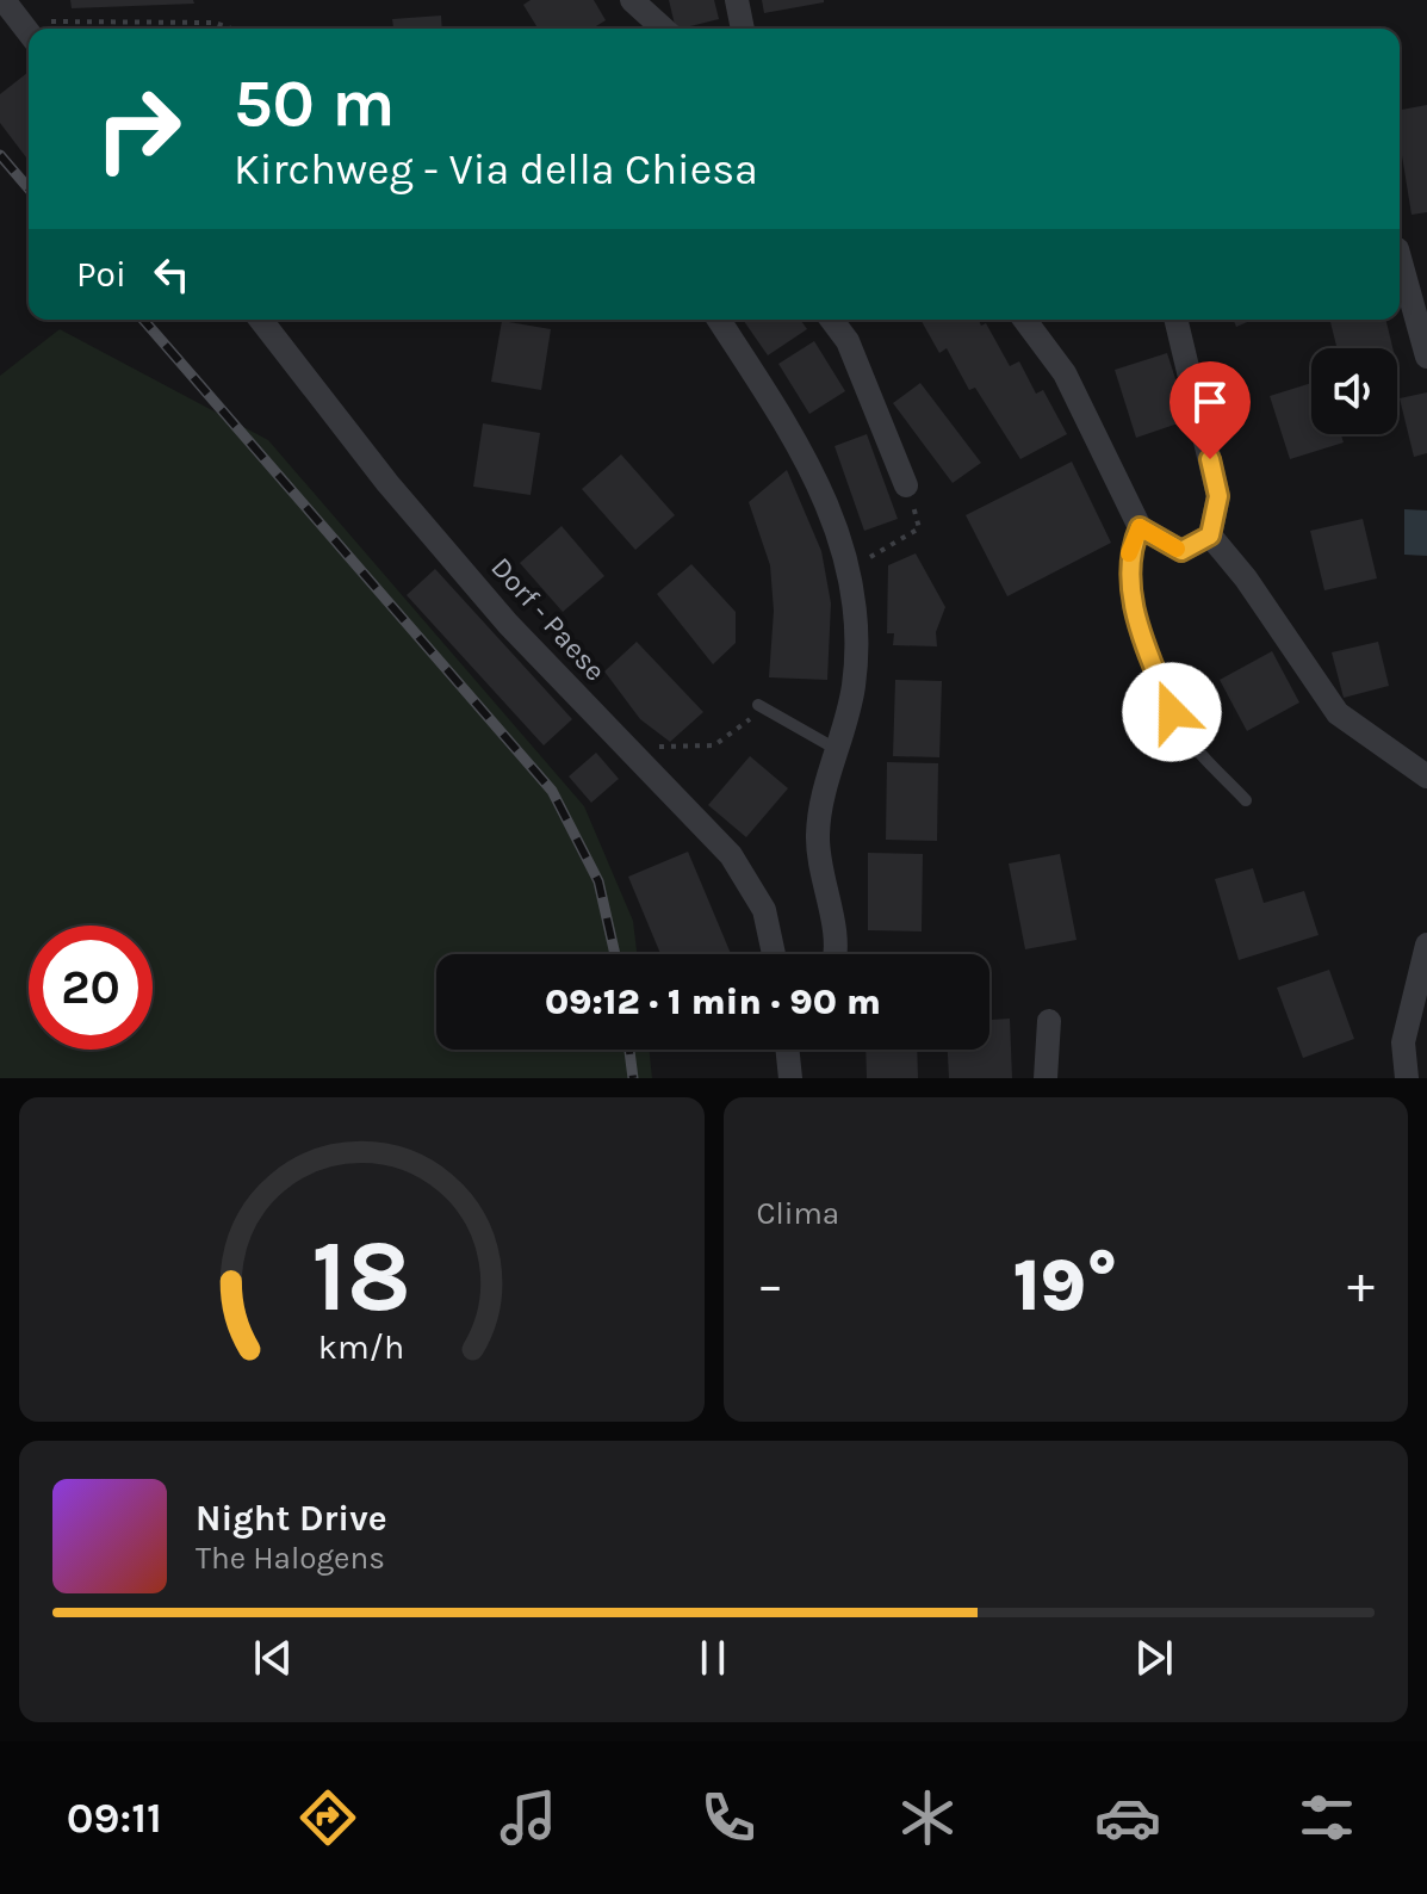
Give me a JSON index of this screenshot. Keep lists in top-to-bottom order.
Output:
{
  "streets": {
    "street": ["Dorf - Paese"]
  },
  "page": {
    "turn": ["50 m", "Kirchweg - Via della Chiesa"],
    "then": "Poi",
    "limit": "20",
    "trip": "09:12 · 1 min · 90 m",
    "tile": "Clima",
    "heat": ["−", "19°", "+"],
    "song": ["Night Drive", "The Halogens"],
    "tabs": "09:11",
    "gauge": ["18", "km/h"]
  }
}
